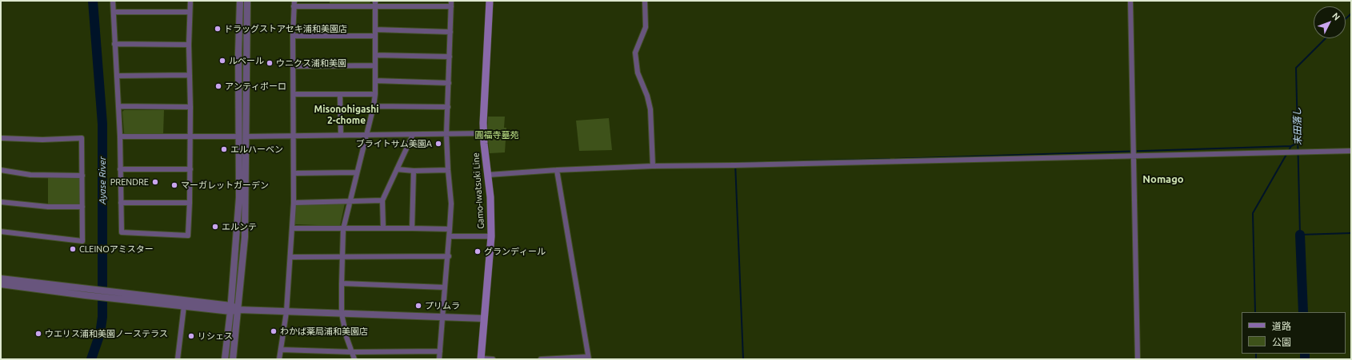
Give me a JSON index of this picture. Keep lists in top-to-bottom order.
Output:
{
  "streets": {
    "main road": ["Gamo-Iwatsuki Line"]
  },
  "districts": ["Misonohigashi 2-chome", "Nomago"],
  "water": ["末田落し", "Ayase River"],
  "parks": ["圓福寺墓苑"],
  "places": [
    "ドラッグストアセキ浦和美園店",
    "ルベール",
    "ウニクス浦和美園",
    "アンティポーロ",
    "ブライトサム美園A",
    "エルハーベン",
    "PRENDRE",
    "マーガレットガーデン",
    "エルンテ",
    "CLEINOアミスター",
    "グランディール",
    "プリムラ",
    "わかば薬局浦和美園店",
    "ウエリス浦和美園ノーステラス",
    "リシェス"
  ],
  "legend": ["道路", "公園"],
  "north": "top right"
}
